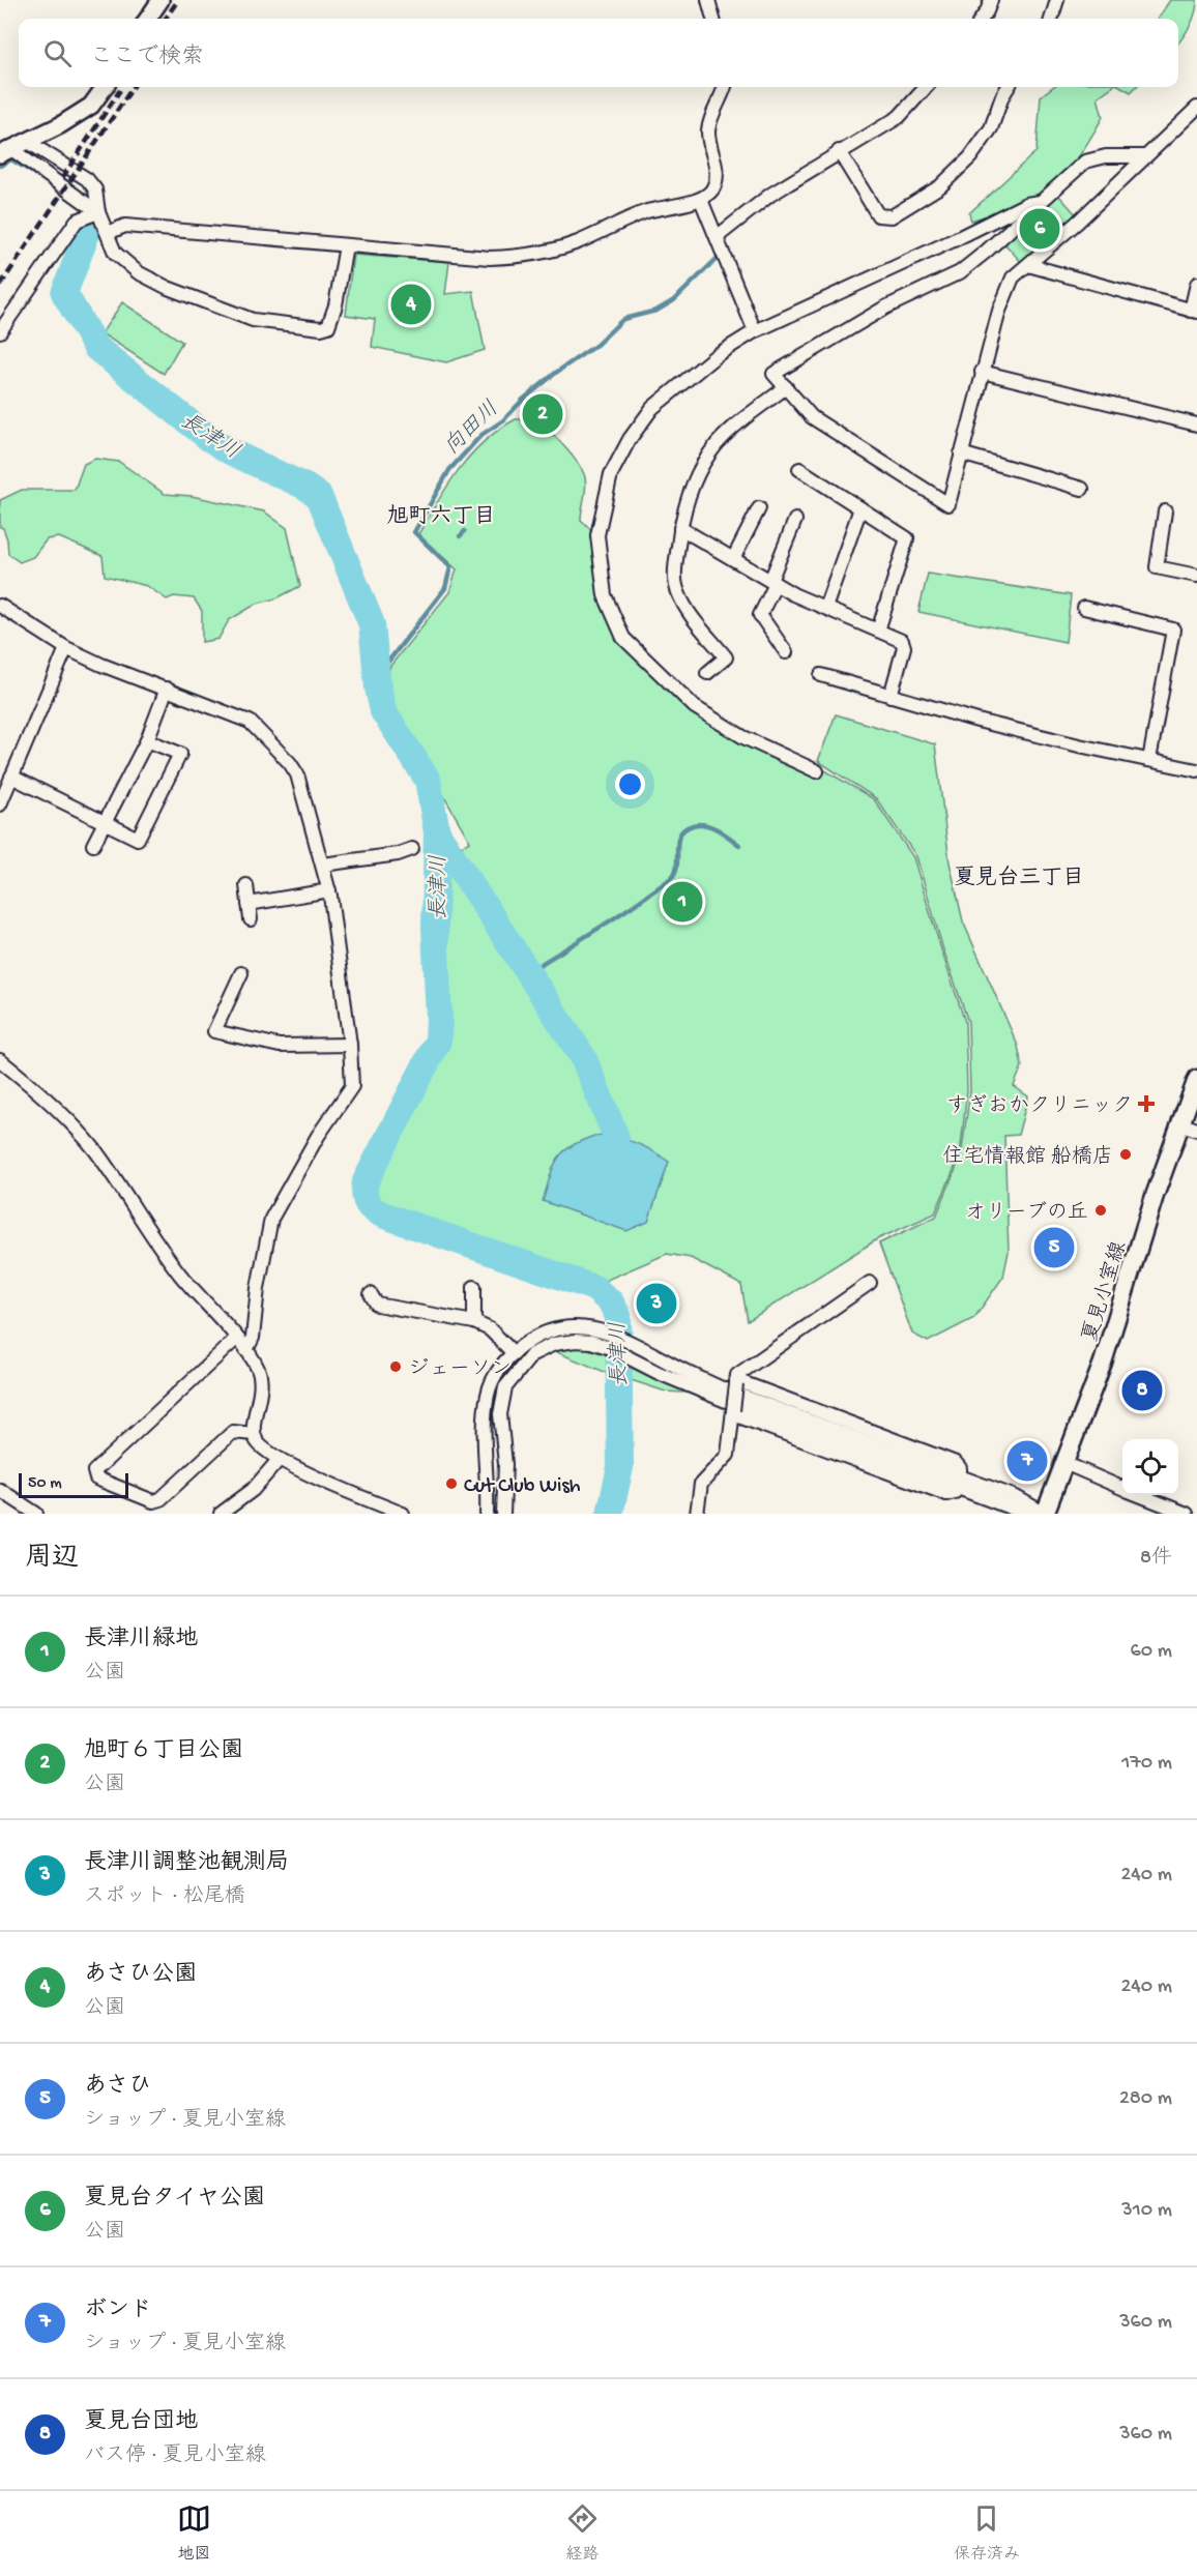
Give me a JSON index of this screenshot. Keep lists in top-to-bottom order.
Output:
{
  "streets": {
    "main road": ["夏見小室線"]
  },
  "districts": ["旭町六丁目", "夏見台三丁目"],
  "water": ["向田川", "長津川"],
  "places": {
    "health": ["すぎおかクリニック"],
    "other": [
      "住宅情報館 船橋店",
      "オリーブの丘",
      "ジェーソン",
      "Cut Club Wish"
    ]
  },
  "scale_bar": "50 m",
  "page": {
    "search": "ここで検索",
    "pins": [
      "6",
      "4",
      "2",
      "1",
      "5",
      "3",
      "8",
      "7"
    ],
    "scale": "50 m",
    "heading": ["周辺", "8件"],
    "list": [
      {
        "mark": "1",
        "name": "長津川緑地",
        "note": "公園",
        "value": "60 m"
      },
      {
        "mark": "2",
        "name": "旭町６丁目公園",
        "note": "公園",
        "value": "170 m"
      },
      {
        "mark": "3",
        "name": "長津川調整池観測局",
        "note": "スポット · 松尾橋",
        "value": "240 m"
      },
      {
        "mark": "4",
        "name": "あさひ公園",
        "note": "公園",
        "value": "240 m"
      },
      {
        "mark": "5",
        "name": "あさひ",
        "note": "ショップ · 夏見小室線",
        "value": "280 m"
      },
      {
        "mark": "6",
        "name": "夏見台タイヤ公園",
        "note": "公園",
        "value": "310 m"
      },
      {
        "mark": "7",
        "name": "ボンド",
        "note": "ショップ · 夏見小室線",
        "value": "360 m"
      },
      {
        "mark": "8",
        "name": "夏見台団地",
        "note": "バス停 · 夏見小室線",
        "value": "360 m"
      }
    ],
    "nav": ["地図", "経路", "保存済み"]
  }
}
